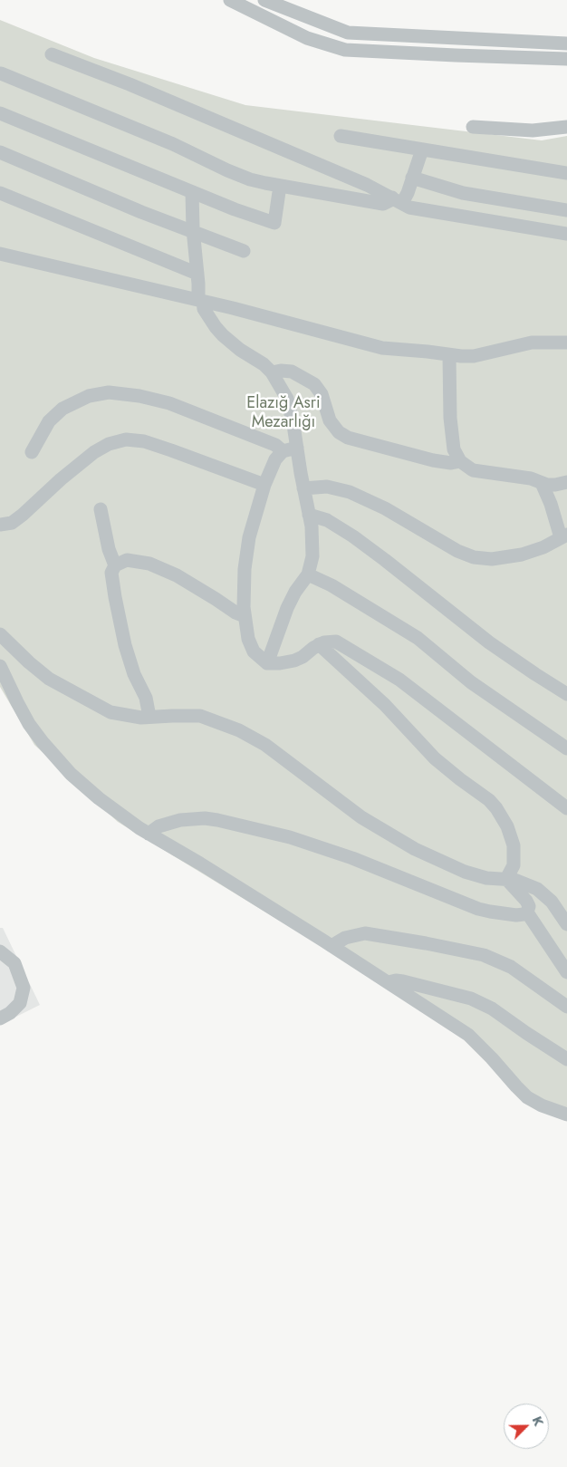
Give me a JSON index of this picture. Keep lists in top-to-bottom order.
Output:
{
  "parks": ["Elazığ Asri Mezarlığı"],
  "north": "top right"
}
